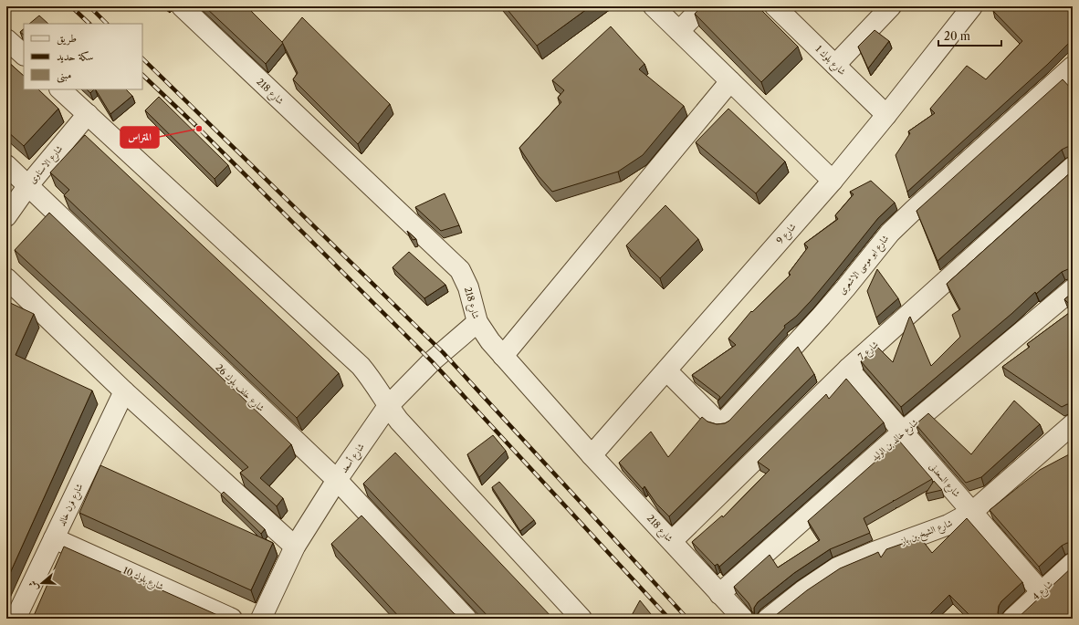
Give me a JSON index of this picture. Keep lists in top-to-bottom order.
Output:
{
  "streets": {
    "street": [
      "شارع بلوك 1",
      "شارع 218",
      "شارع الاسناوى",
      "شارع 9",
      "شارع ابو موسى الاشعرى",
      "شارع 7",
      "شارع خلف بلوك 26",
      "شارع خالد بن الوليد",
      "شارع أسعد",
      "شارع السعدنى",
      "شارع فرن خالد",
      "شارع الشيخ بن باز",
      "شارع بلوك 10",
      "شارع 4"
    ]
  },
  "crossings": [
    ["شارع بلوك 1", "شارع 9"],
    ["شارع 218", "شارع 9"],
    ["شارع 218", "شارع 7"],
    ["شارع 218", "شارع خالد بن الوليد"],
    ["شارع 218", "شارع أسعد"],
    ["شارع الاسناوى", "شارع خلف بلوك 26"],
    ["شارع 9", "شارع ابو موسى الاشعرى"],
    ["شارع 7", "شارع السعدنى"],
    ["شارع خلف بلوك 26", "شارع أسعد"],
    ["شارع خالد بن الوليد", "شارع السعدنى"],
    ["شارع السعدنى", "شارع الشيخ بن باز"],
    ["شارع السعدنى", "شارع 4"],
    ["شارع فرن خالد", "شارع بلوك 10"]
  ],
  "places": ["المتراس"],
  "legend": ["طريق", "سكة حديد", "مبنى"],
  "scale_bar": "20 m",
  "north": "left"
}
